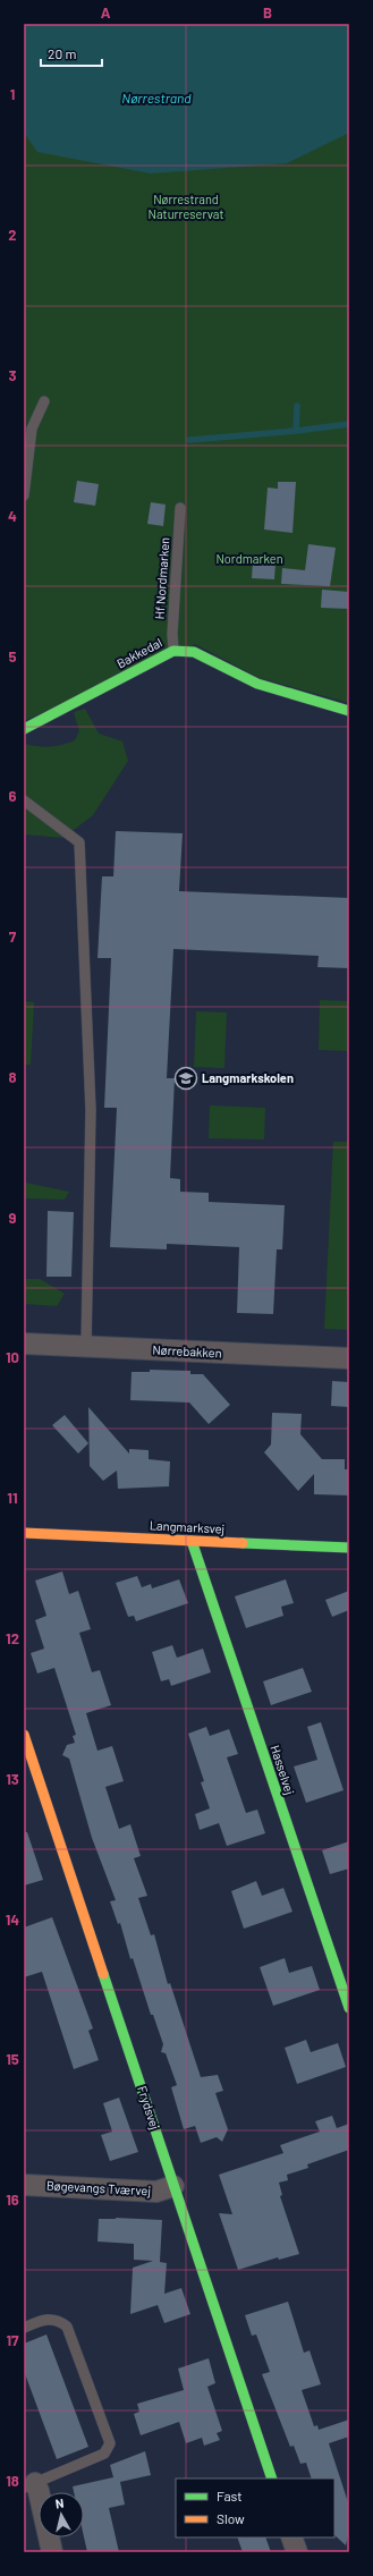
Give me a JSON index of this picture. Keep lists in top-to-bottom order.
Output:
{
  "streets": {
    "street": [
      "Bakkedal",
      "Nørrebakken",
      "Langmarksvej",
      "Hasselvej",
      "Frydsvej",
      "Bøgevangs Tværvej"
    ],
    "lane": ["Hf Nordmarken"]
  },
  "crossings": [
    ["Hf Nordmarken", "Bakkedal"],
    ["Langmarksvej", "Hasselvej"],
    ["Frydsvej", "Bøgevangs Tværvej"]
  ],
  "water": ["Nørrestrand"],
  "parks": ["Nørrestrand Naturreservat", "Nordmarken"],
  "places": {
    "school or university": ["Langmarkskolen"]
  },
  "legend": ["Fast", "Slow"],
  "scale_bar": "20 m",
  "north": "top",
  "grid": {
    "columns": ["A", "B"],
    "rows": [
      "1",
      "2",
      "3",
      "4",
      "5",
      "6",
      "7",
      "8",
      "9",
      "10",
      "11",
      "12",
      "13",
      "14",
      "15",
      "16",
      "17",
      "18"
    ]
  }
}
